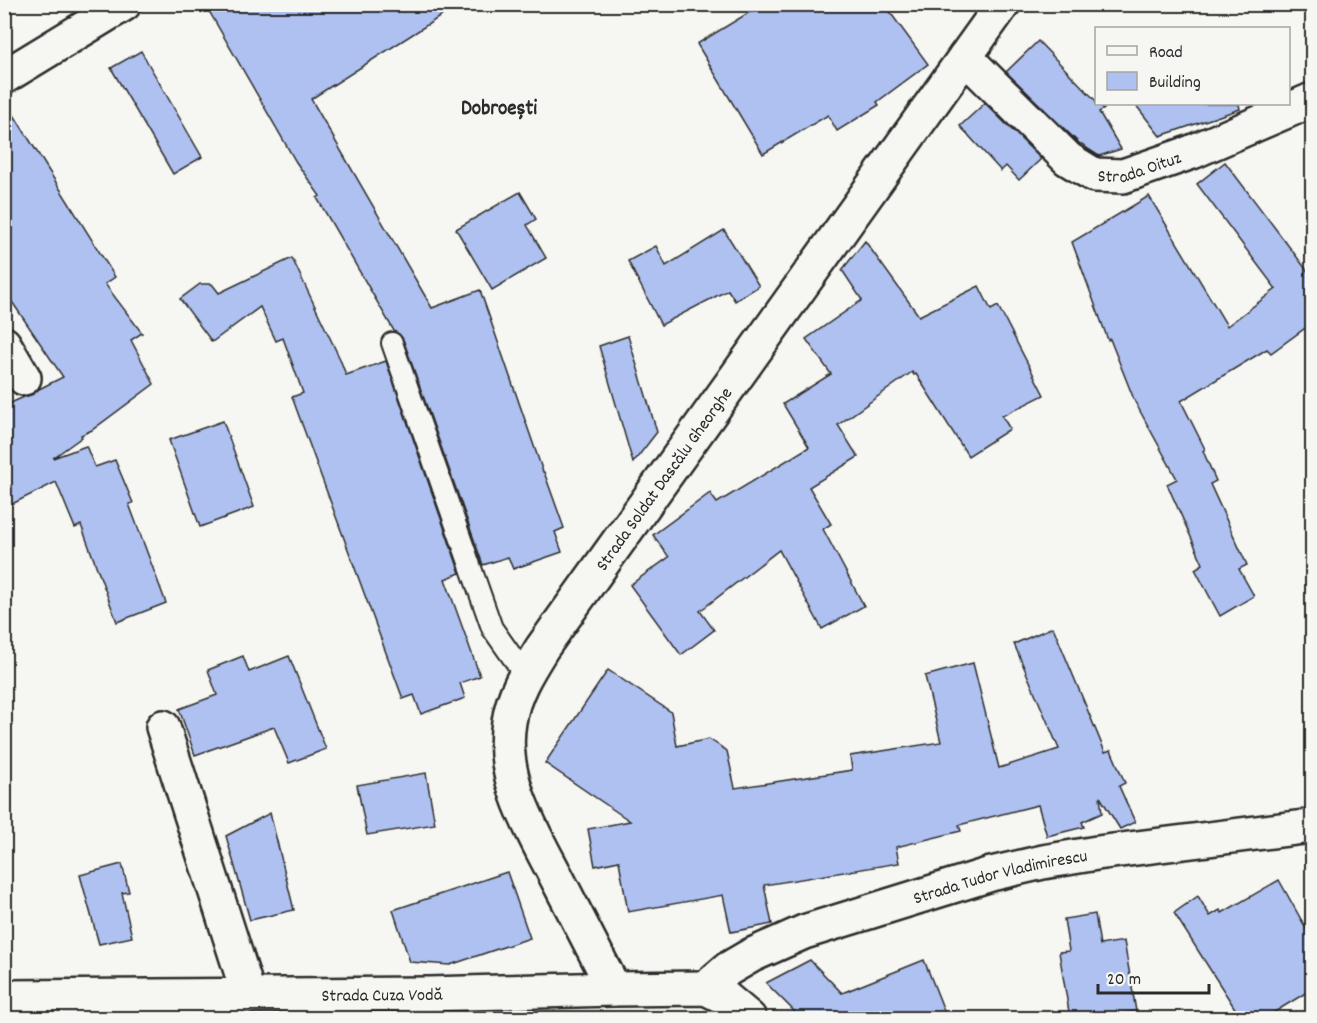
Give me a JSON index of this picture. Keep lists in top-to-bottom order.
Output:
{
  "streets": {
    "street": [
      "Strada Oituz",
      "Strada Soldat Dascălu Gheorghe",
      "Strada Tudor Vladimirescu",
      "Strada Cuza Vodă"
    ]
  },
  "crossings": [
    ["Strada Oituz", "Strada Soldat Dascălu Gheorghe"],
    ["Strada Soldat Dascălu Gheorghe", "Strada Cuza Vodă"],
    ["Strada Tudor Vladimirescu", "Strada Cuza Vodă"]
  ],
  "districts": ["Dobroești"],
  "legend": ["Road", "Building"],
  "scale_bar": "20 m"
}
